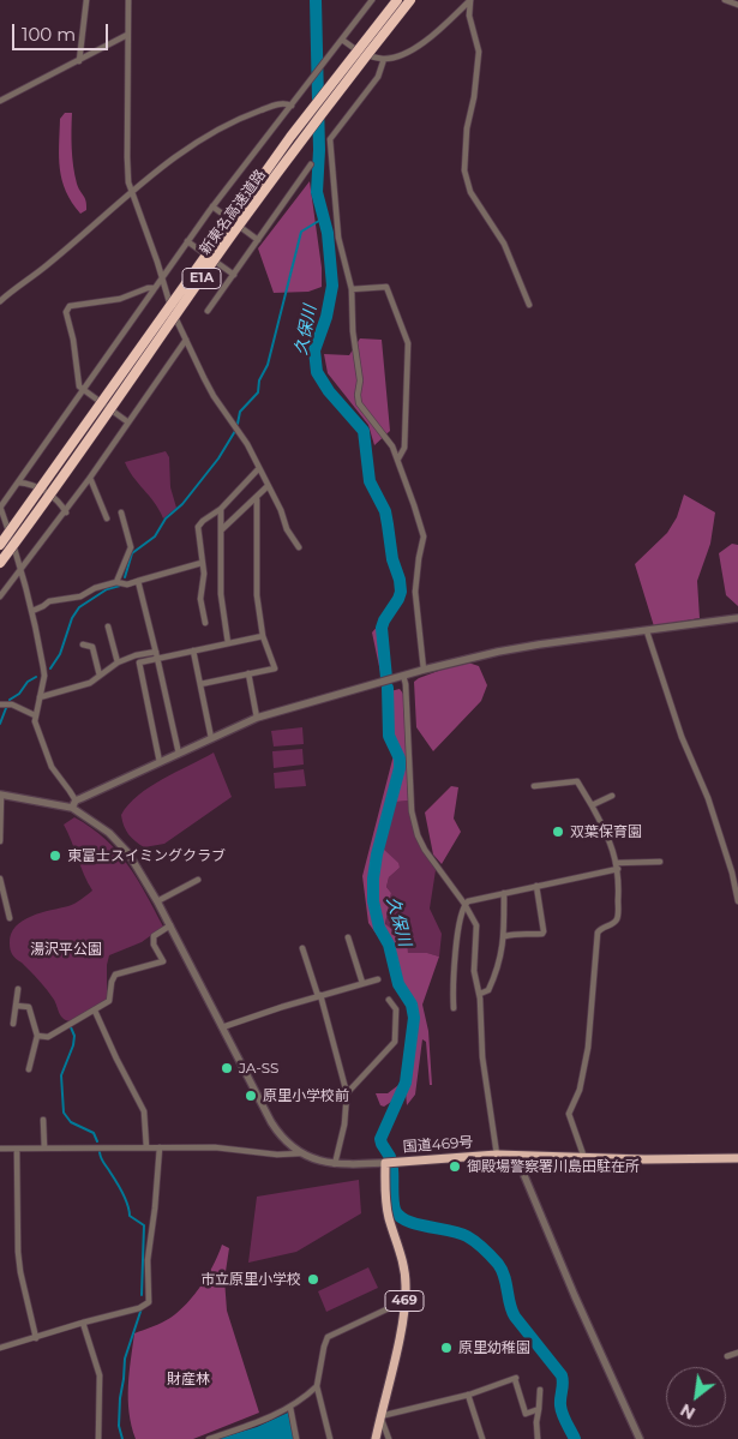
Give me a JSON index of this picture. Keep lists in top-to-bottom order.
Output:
{
  "streets": {
    "highway": [
      "新東名高速道路",
      "E1A",
      "国道469号",
      "469"
    ]
  },
  "water": ["久保川"],
  "parks": ["湯沢平公園", "財産林"],
  "places": [
    "双葉保育園",
    "東富士スイミングクラブ",
    "JA-SS",
    "原里小学校前",
    "御殿場警察署川島田駐在所",
    "市立原里小学校",
    "原里幼稚園"
  ],
  "scale_bar": "100 m",
  "north": "bottom left"
}
